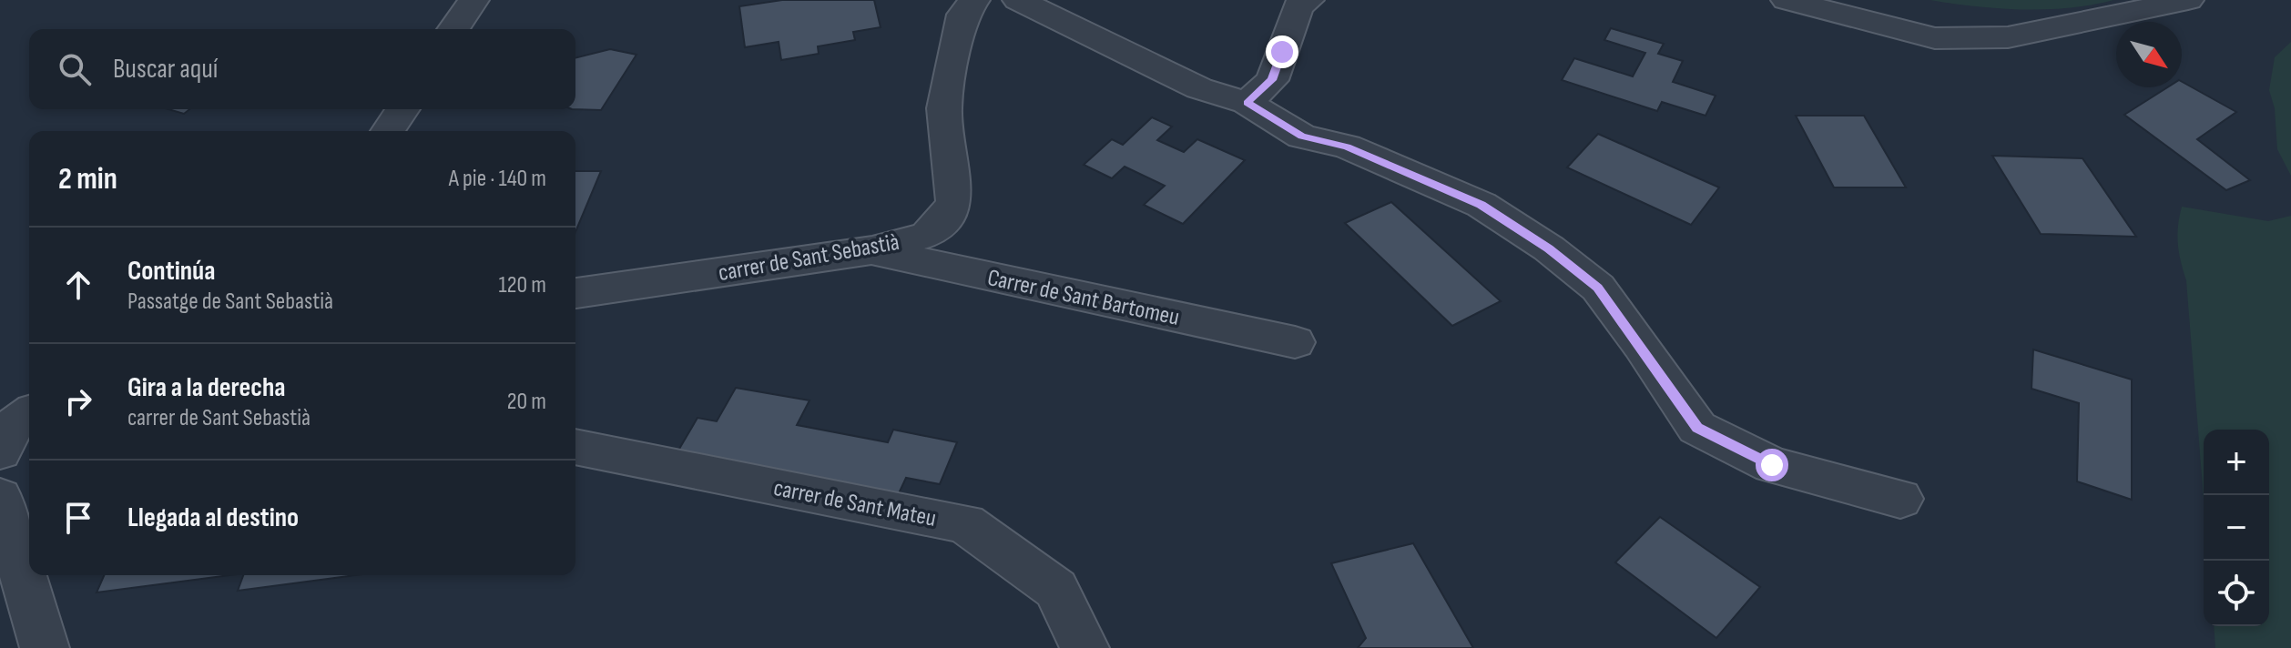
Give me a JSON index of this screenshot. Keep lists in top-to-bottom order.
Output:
{
  "streets": {
    "street": ["carrer de Sant Sebastià", "Carrer de Sant Bartomeu", "carrer de Sant Mateu"]
  },
  "crossings": [
    ["carrer de Sant Sebastià", "Carrer de Sant Bartomeu"]
  ],
  "north": "bottom right",
  "page": {
    "search": "Buscar aquí",
    "heading": ["2 min", "A pie · 140 m"],
    "list": [
      ["Continúa", "Passatge de Sant Sebastià", "120 m"],
      ["Gira a la derecha", "carrer de Sant Sebastià", "20 m"],
      "Llegada al destino"
    ],
    "map_buttons": ["+", "−"]
  }
}
